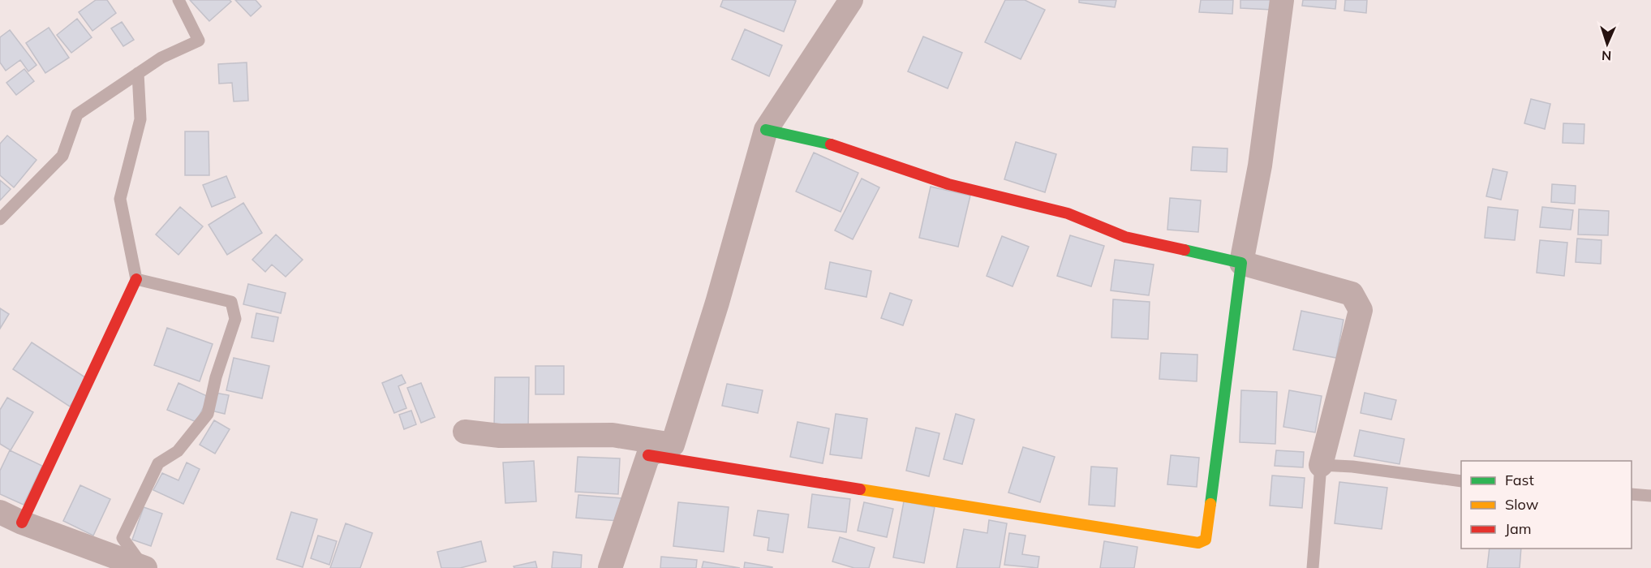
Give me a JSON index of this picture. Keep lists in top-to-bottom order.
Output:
{
  "legend": ["Fast", "Slow", "Jam"],
  "north": "bottom"
}
